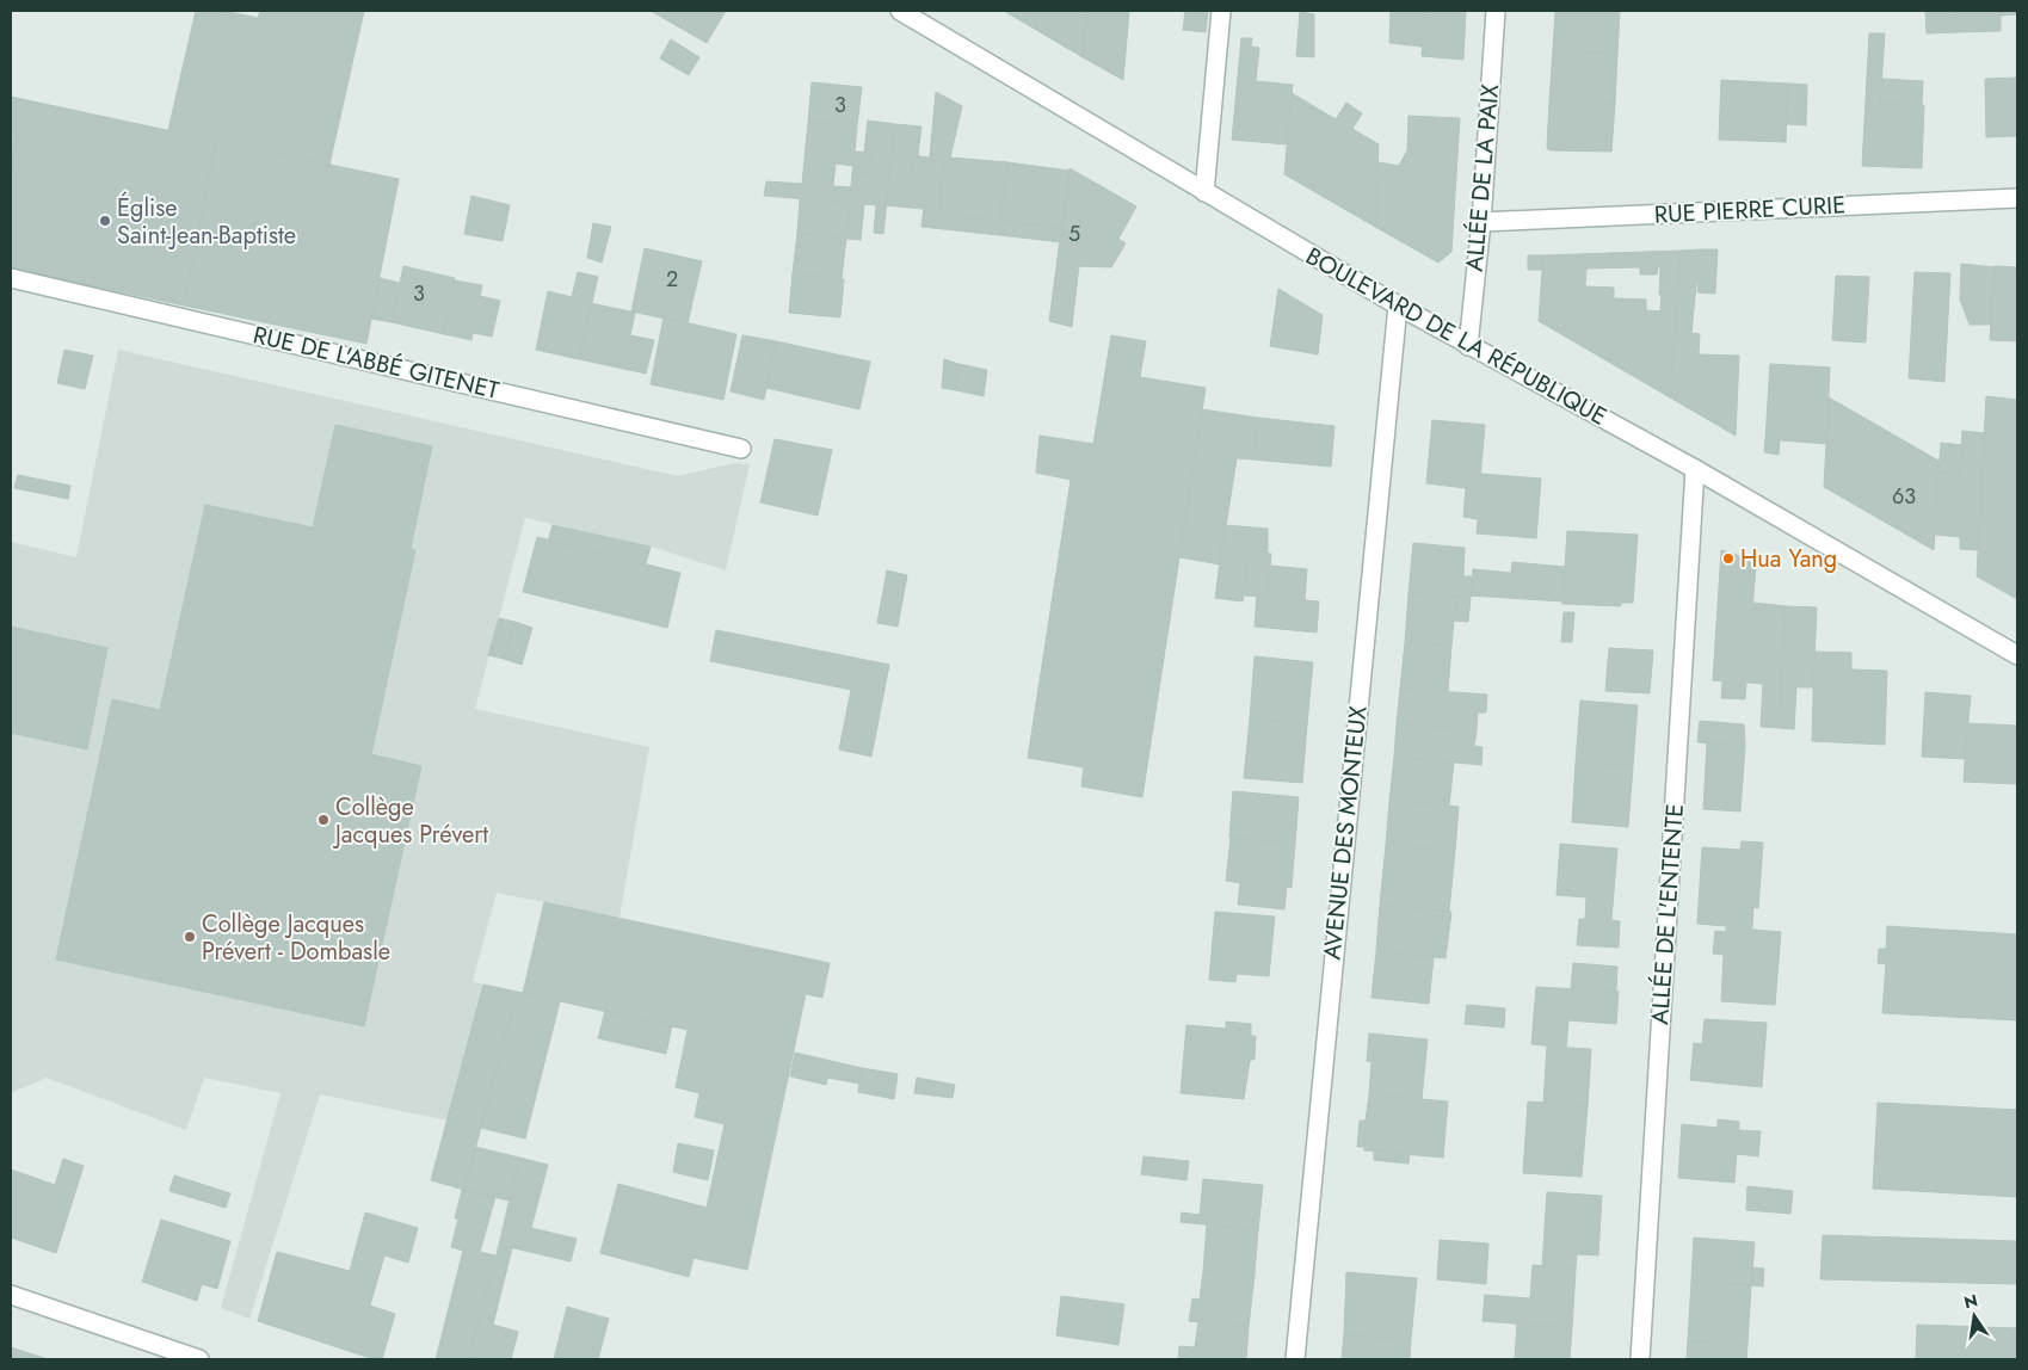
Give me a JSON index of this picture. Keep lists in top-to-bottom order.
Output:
{
  "streets": {
    "street": [
      "ALLÉE DE LA PAIX",
      "RUE PIERRE CURIE",
      "BOULEVARD DE LA RÉPUBLIQUE",
      "RUE DE L'ABBÉ GITENET",
      "AVENUE DES MONTEUX",
      "ALLÉE DE L'ENTENTE"
    ]
  },
  "crossings": [
    ["ALLÉE DE LA PAIX", "RUE PIERRE CURIE"],
    ["ALLÉE DE LA PAIX", "BOULEVARD DE LA RÉPUBLIQUE"],
    ["BOULEVARD DE LA RÉPUBLIQUE", "AVENUE DES MONTEUX"],
    ["BOULEVARD DE LA RÉPUBLIQUE", "ALLÉE DE L'ENTENTE"]
  ],
  "places": [
    "Église Saint-Jean-Baptiste",
    "Hua Yang",
    "Collège Jacques Prévert",
    "Collège Jacques Prévert - Dombasle"
  ],
  "house_numbers": [
    "3",
    "5",
    "2",
    "3",
    "63"
  ],
  "north": "top"
}
